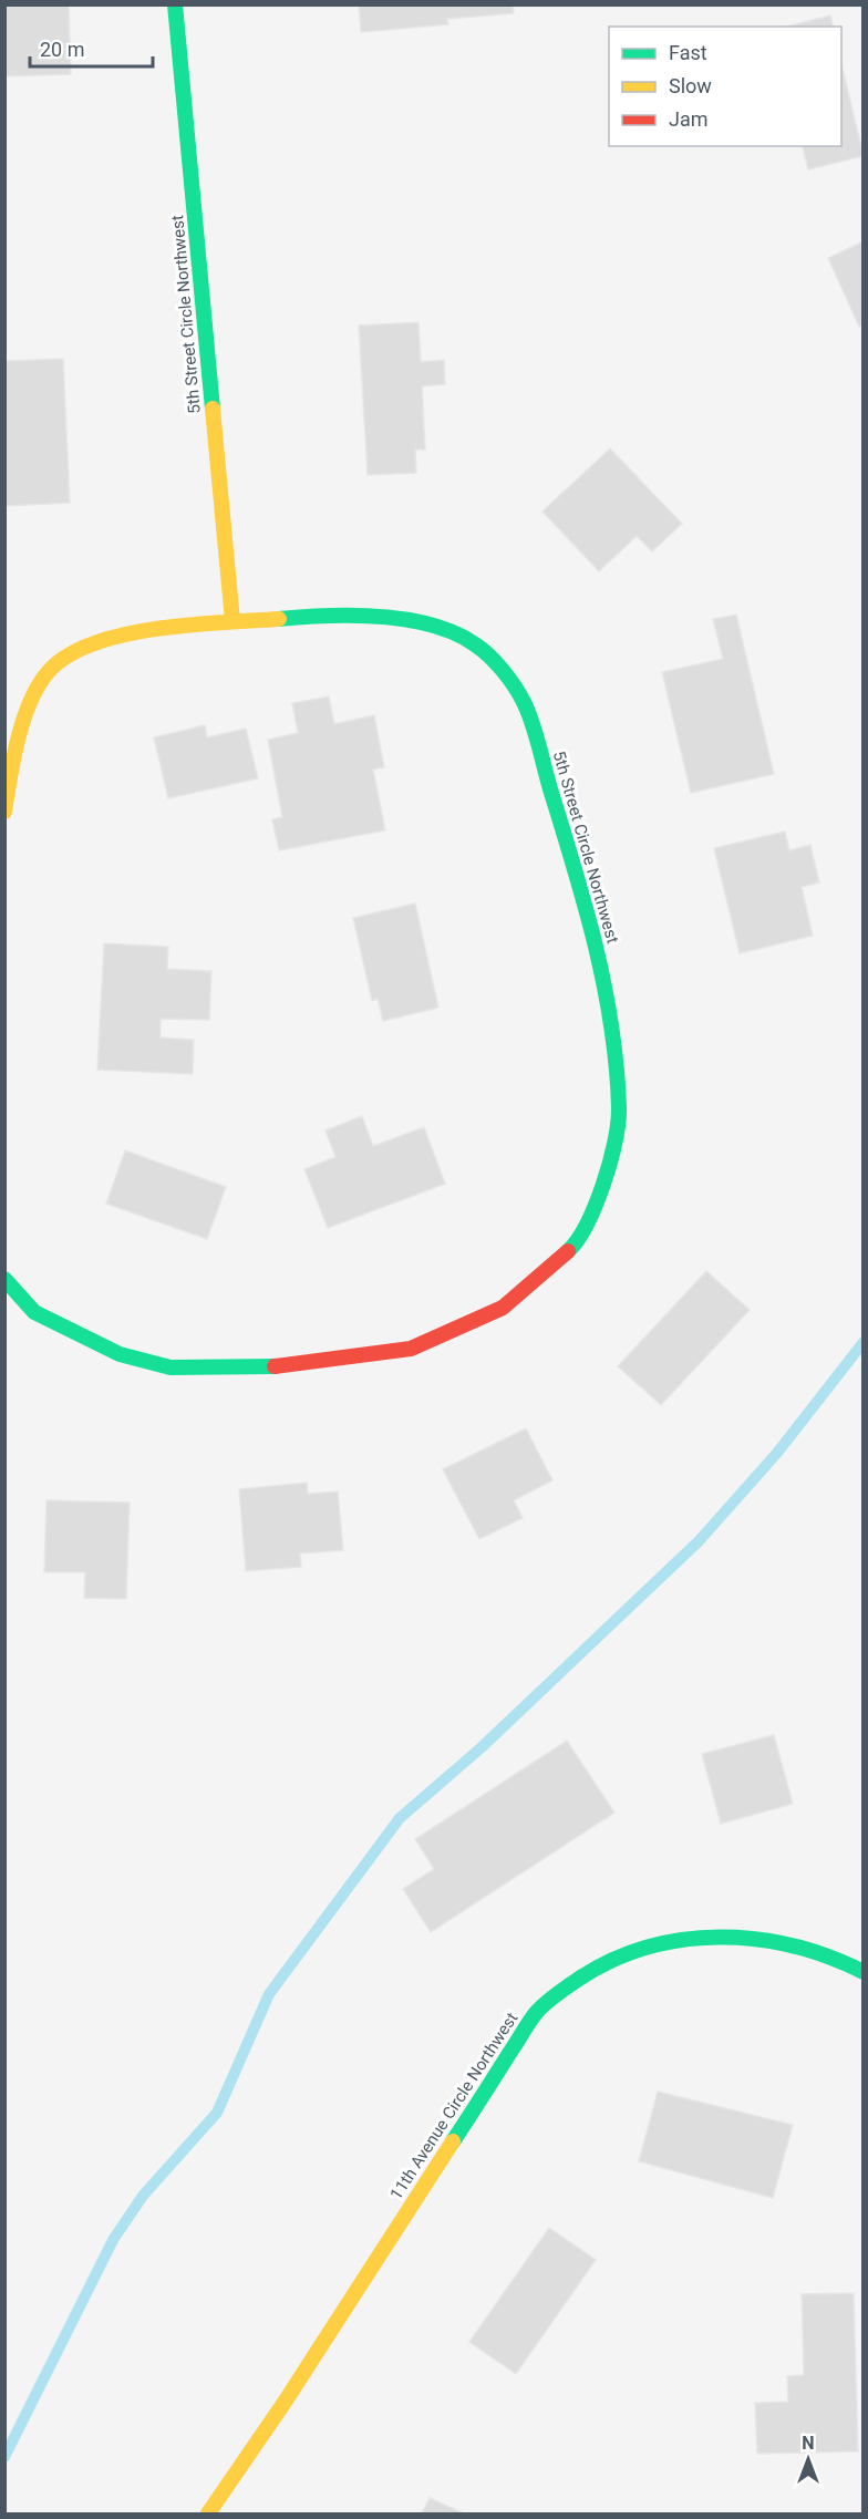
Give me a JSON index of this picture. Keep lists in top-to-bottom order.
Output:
{
  "streets": {
    "street": ["5th Street Circle Northwest", "11th Avenue Circle Northwest"]
  },
  "legend": ["Fast", "Slow", "Jam"],
  "scale_bar": "20 m",
  "north": "top"
}
